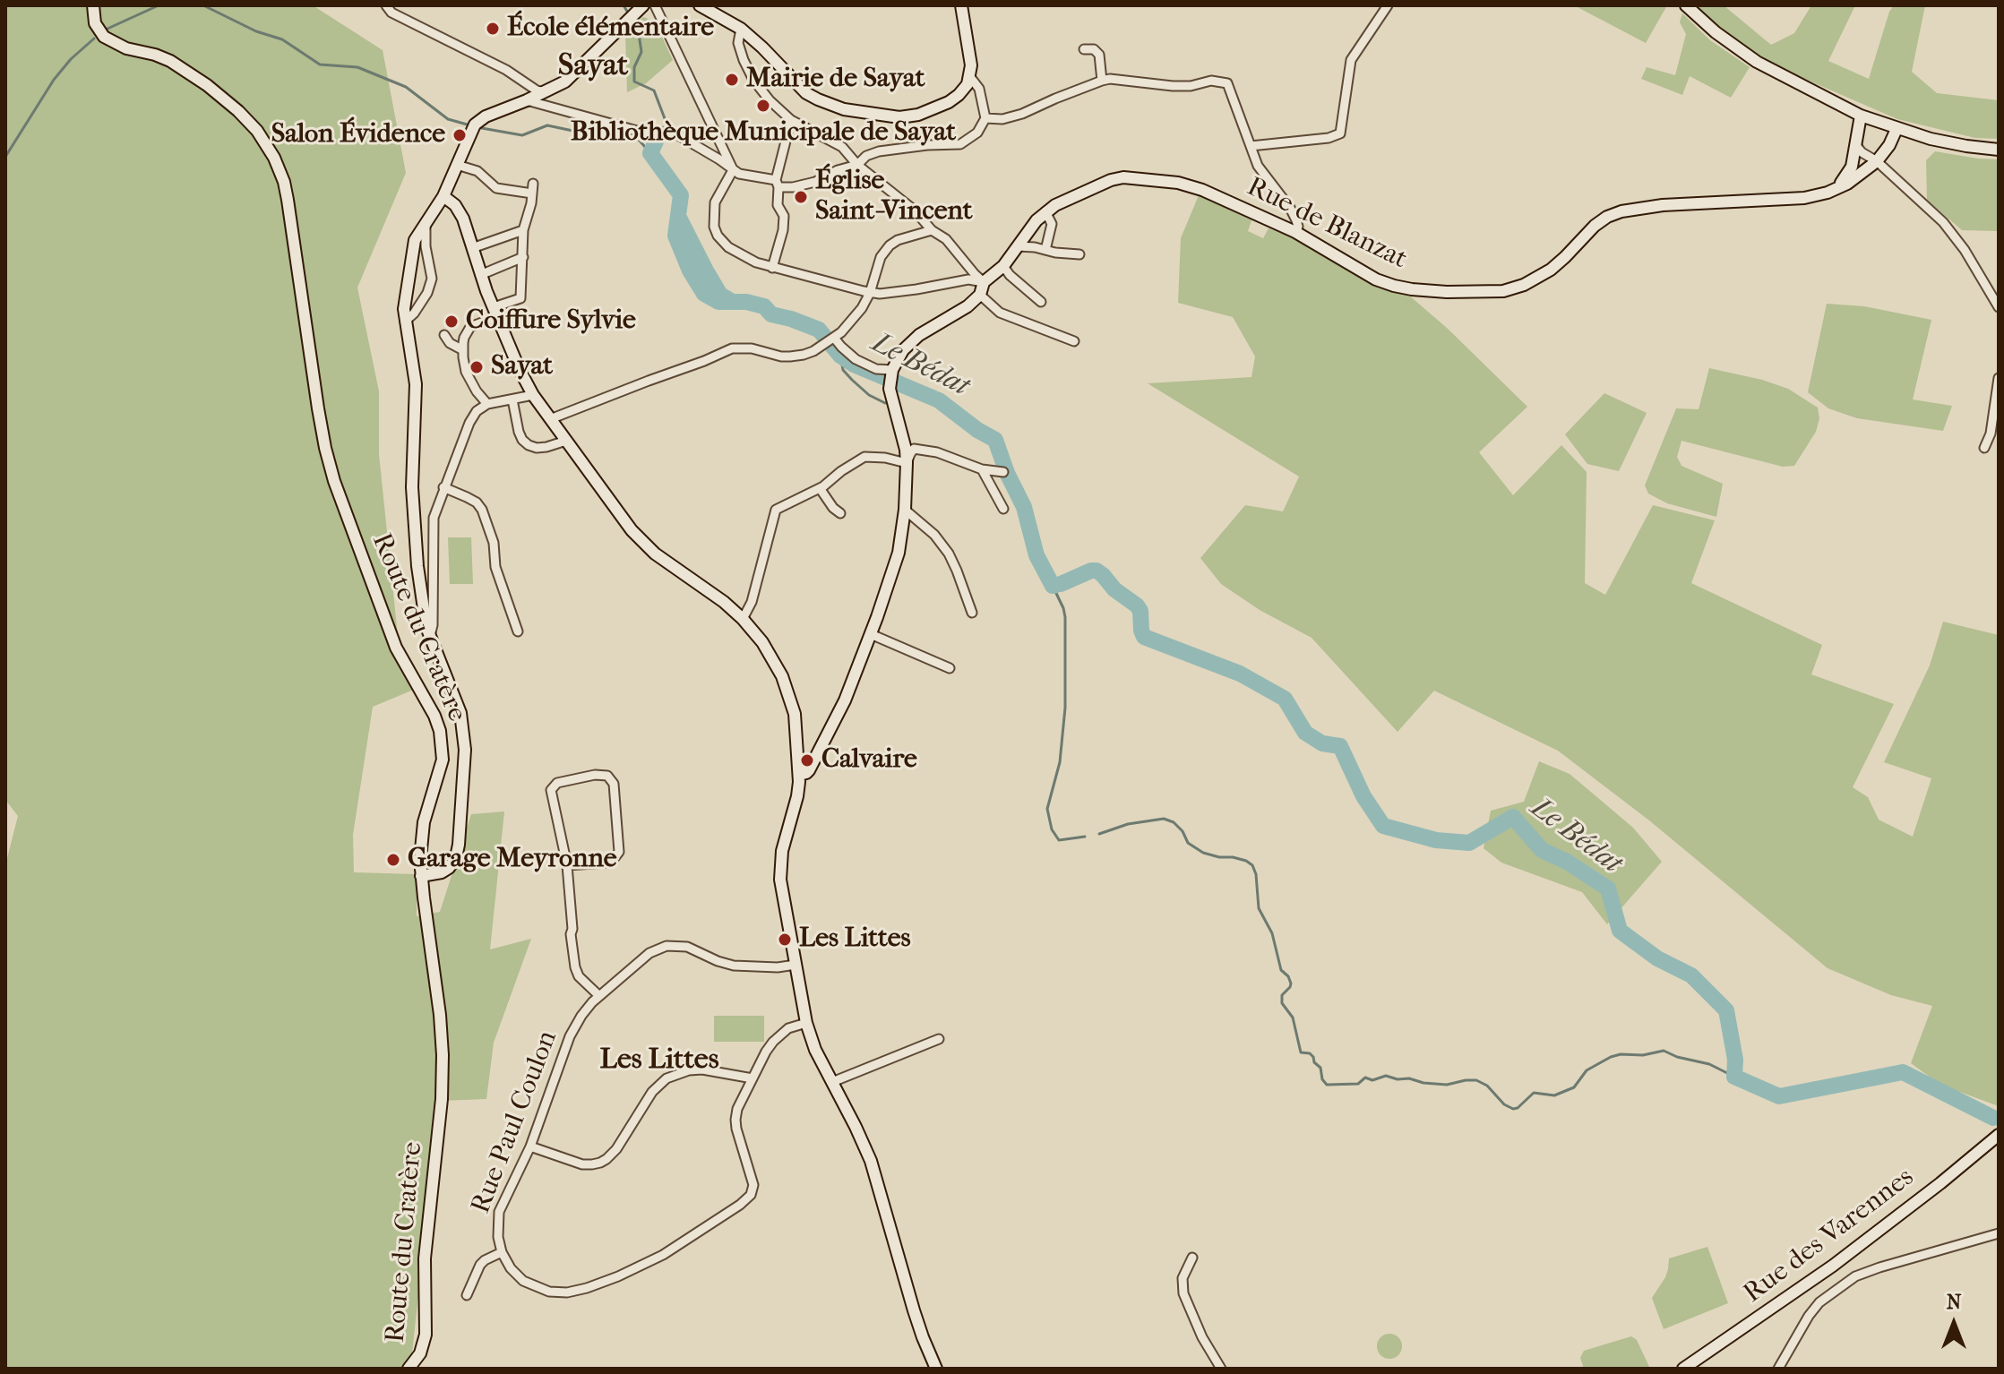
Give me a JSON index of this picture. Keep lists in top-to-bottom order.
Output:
{
  "streets": {
    "street": [
      "Rue de Blanzat",
      "Route du Cratère",
      "Rue Paul Coulon",
      "Rue des Varennes"
    ]
  },
  "districts": ["Sayat", "Les Littes"],
  "water": ["Le Bédat"],
  "places": [
    "École élémentaire",
    "Mairie de Sayat",
    "Bibliothèque Municipale de Sayat",
    "Salon Évidence",
    "Église Saint-Vincent",
    "Coiffure Sylvie",
    "Sayat",
    "Calvaire",
    "Garage Meyronne",
    "Les Littes"
  ],
  "north": "top"
}
